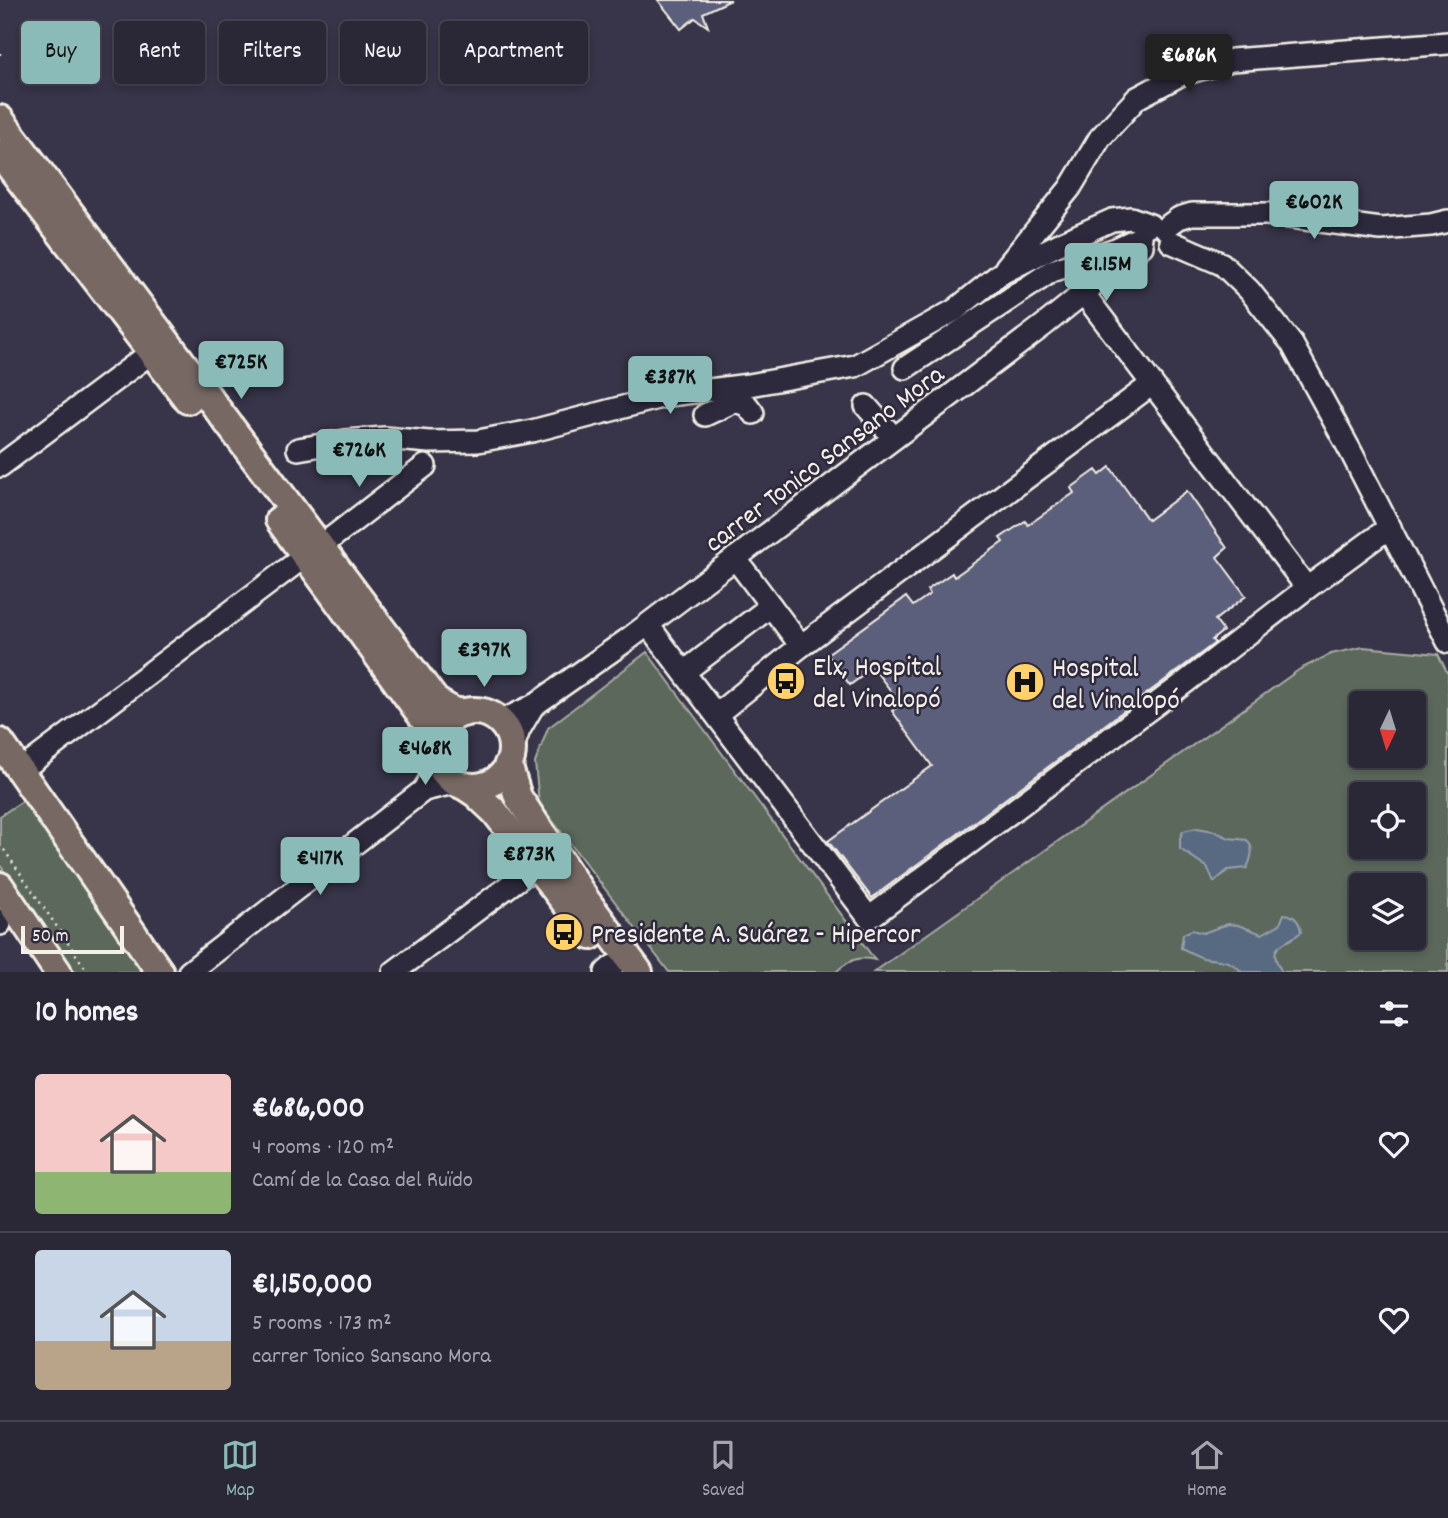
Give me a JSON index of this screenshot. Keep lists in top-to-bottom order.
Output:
{
  "streets": {
    "street": ["carrer Tonico Sansano Mora"]
  },
  "places": {
    "bus stop": ["Elx, Hospital del Vinalopó", "Presidente A. Suárez - Hipercor"],
    "hospital": ["Hospital del Vinalopó"]
  },
  "scale_bar": "50 m",
  "north": "bottom",
  "page": {
    "chip": [
      "Buy",
      "Rent",
      "Filters",
      "New",
      "Apartment"
    ],
    "price": [
      "€686K",
      "€602K",
      "€1.15M",
      "€725K",
      "€387K",
      "€726K",
      "€397K",
      "€468K",
      "€873K",
      "€417K"
    ],
    "scale": "50 m",
    "heading": "10 homes",
    "list": [
      {
        "name": "€686,000",
        "note": "4 rooms · 120 m² · Camí de la Casa del Ruïdo"
      },
      {
        "name": "€1,150,000",
        "note": "5 rooms · 173 m² · carrer Tonico Sansano Mora"
      }
    ],
    "tabs": ["Map", "Saved", "Home"]
  }
}
